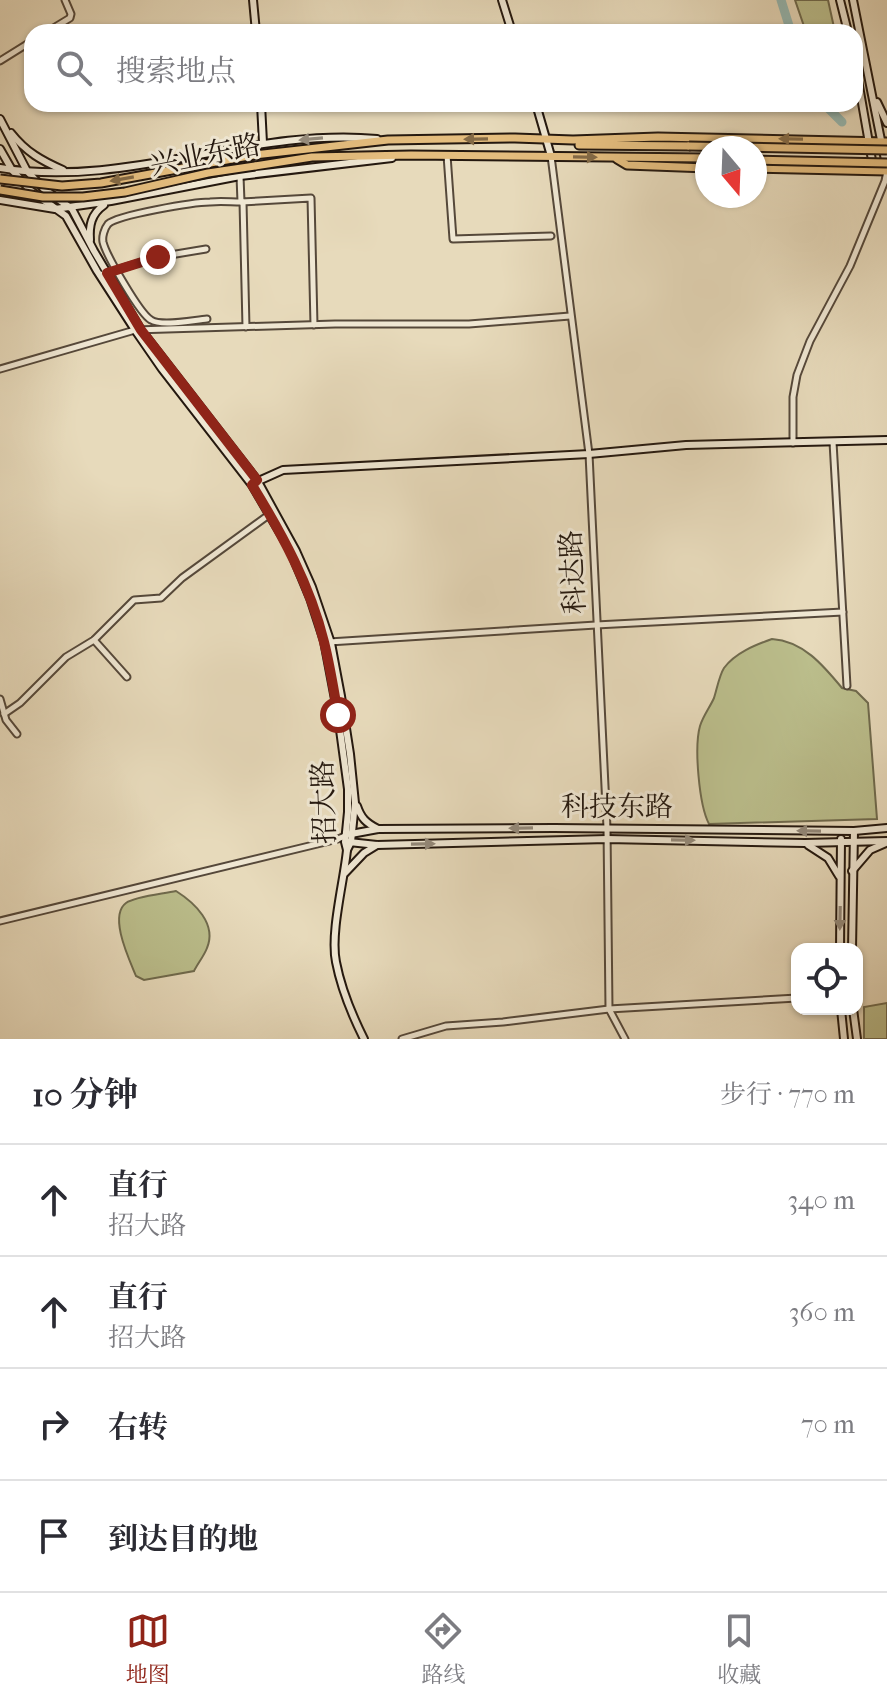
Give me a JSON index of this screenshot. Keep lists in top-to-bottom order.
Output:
{
  "streets": {
    "main road": [
      "兴业东路",
      "科达路",
      "招大路",
      "科技东路"
    ]
  },
  "crossings": [
    ["兴业东路", "科达路"],
    ["科达路", "科技东路"],
    ["招大路", "科技东路"]
  ],
  "north": "bottom",
  "page": {
    "search": "搜索地点",
    "heading": ["10 分钟", "步行 · 770 m"],
    "list": [
      ["直行", "招大路", "340 m"],
      ["直行", "招大路", "360 m"],
      ["右转", "70 m"],
      "到达目的地"
    ],
    "nav": ["地图", "路线", "收藏"]
  }
}
